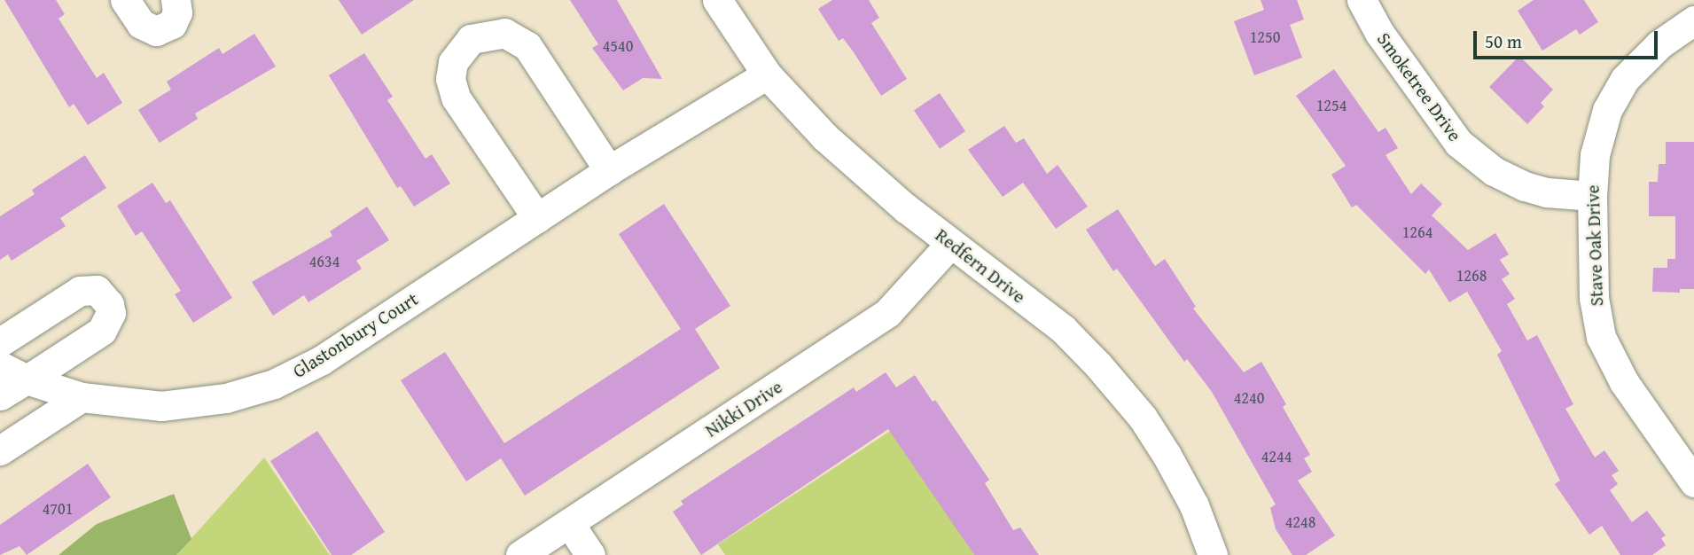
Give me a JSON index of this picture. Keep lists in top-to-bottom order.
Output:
{
  "streets": {
    "street": [
      "Smoketree Drive",
      "Stave Oak Drive",
      "Redfern Drive",
      "Glastonbury Court",
      "Nikki Drive"
    ]
  },
  "crossings": [
    ["Smoketree Drive", "Stave Oak Drive"],
    ["Redfern Drive", "Glastonbury Court"],
    ["Redfern Drive", "Nikki Drive"]
  ],
  "house_numbers": [
    "1250",
    "4540",
    "1254",
    "1264",
    "4634",
    "1268",
    "4240",
    "4244",
    "4701",
    "4248"
  ],
  "scale_bar": "50 m"
}
